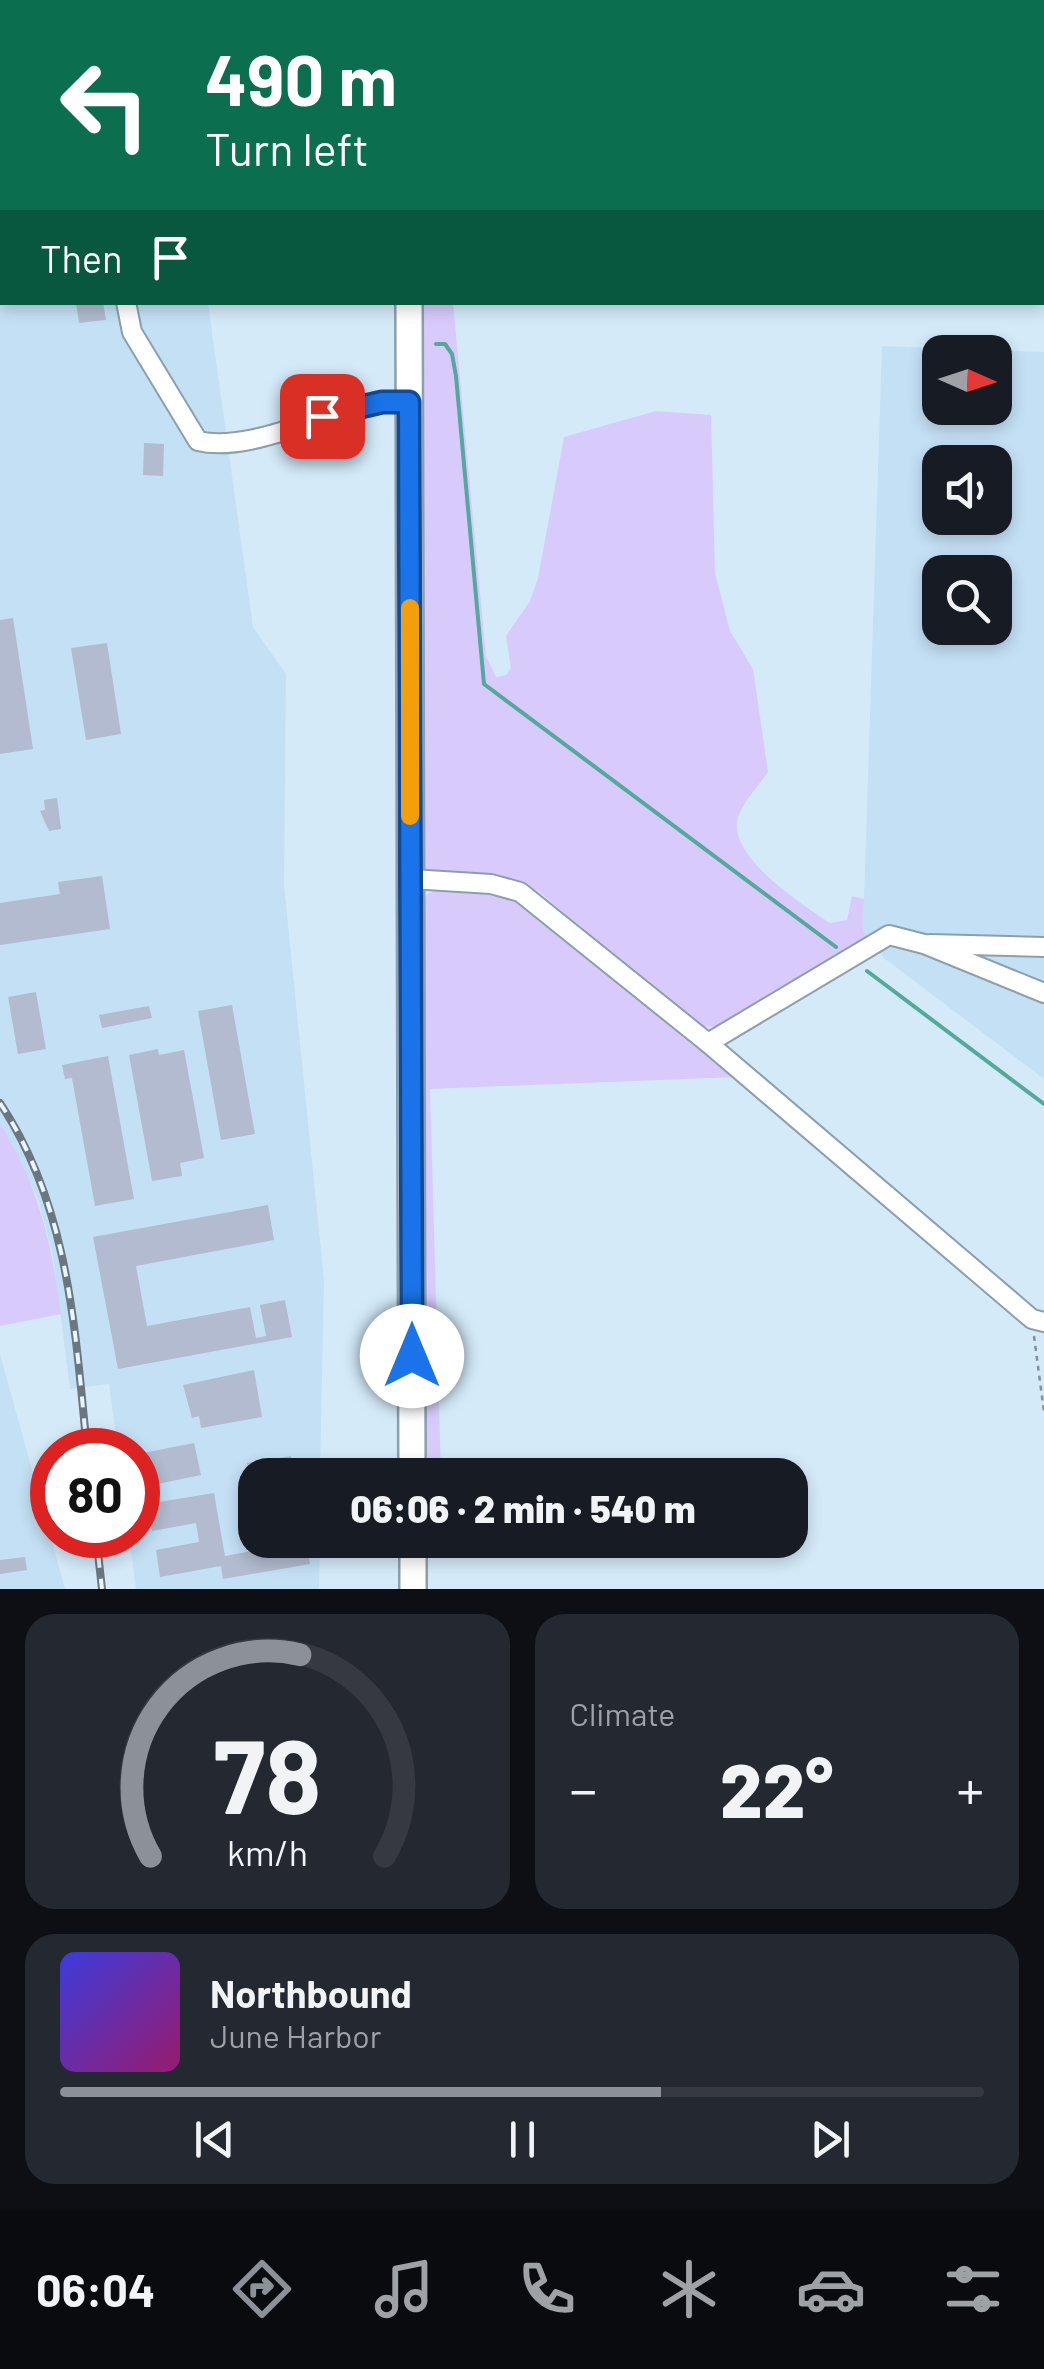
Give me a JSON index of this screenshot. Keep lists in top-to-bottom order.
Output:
{
  "north": "right",
  "page": {
    "turn": ["490 m", "Turn left"],
    "then": "Then",
    "limit": "80",
    "trip": "06:06 · 2 min · 540 m",
    "tile": "Climate",
    "heat": ["−", "22°", "+"],
    "song": ["Northbound", "June Harbor"],
    "tabs": "06:04",
    "gauge": ["78", "km/h"]
  }
}
